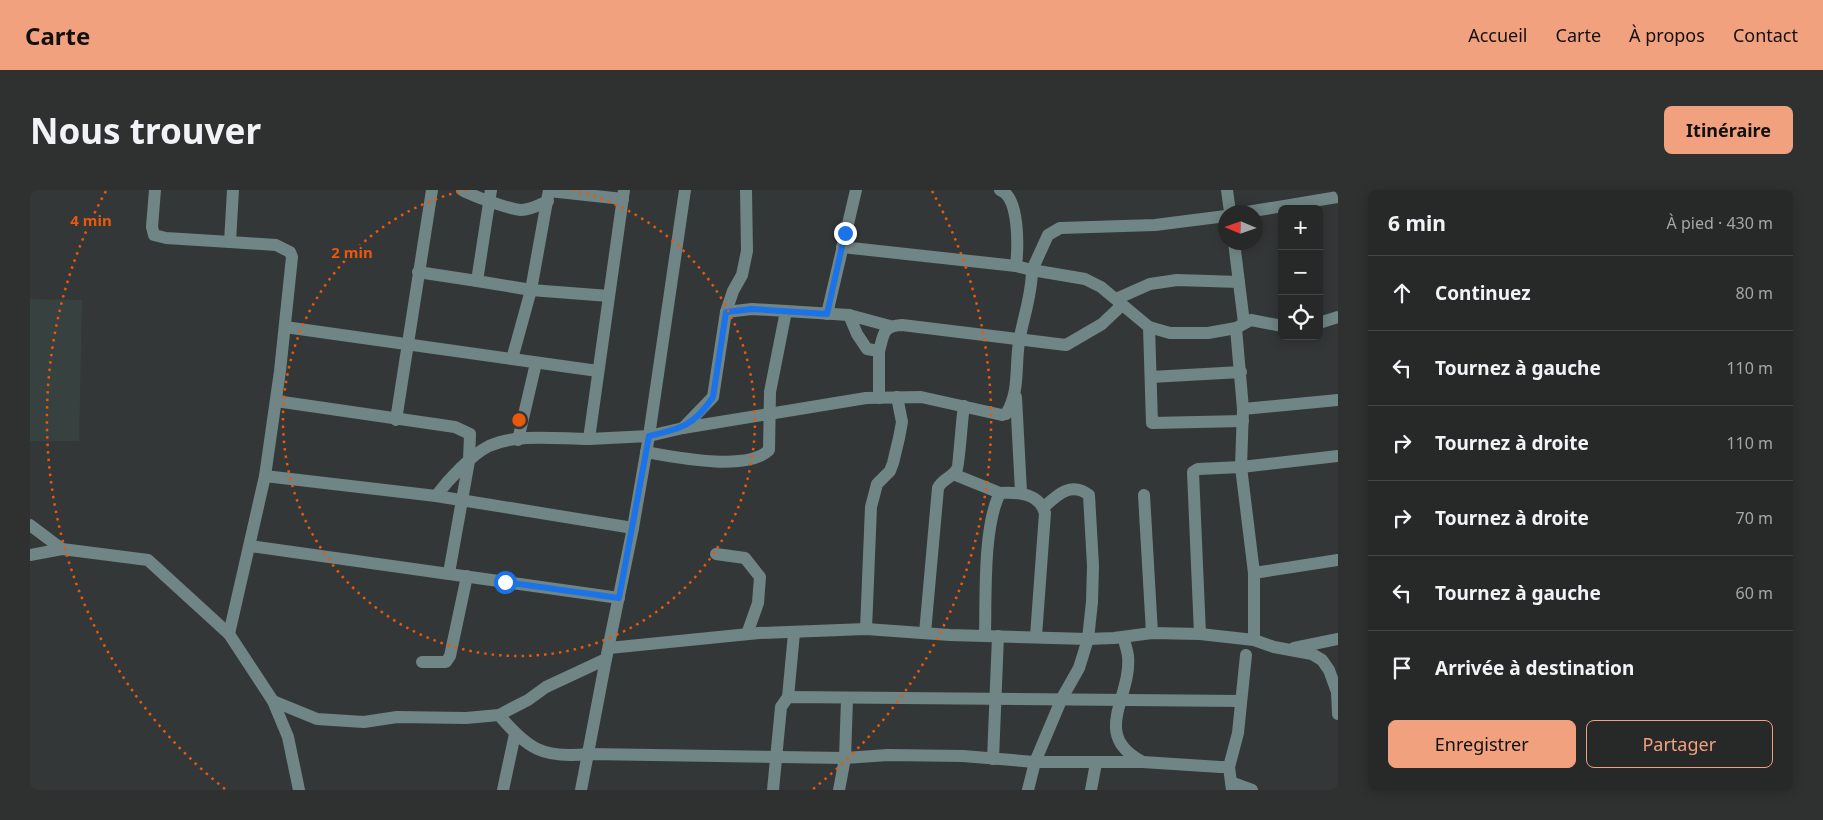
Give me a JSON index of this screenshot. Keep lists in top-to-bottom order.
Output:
{
  "north": "left",
  "page": {
    "header": "Carte",
    "nav": [
      "Accueil",
      "Carte",
      "À propos",
      "Contact"
    ],
    "buttons": [
      "Itinéraire",
      ["Enregistrer", "Partager"]
    ],
    "title": "Nous trouver",
    "heading": ["6 min", "À pied · 430 m"],
    "map_buttons": ["+", "−"],
    "list": [
      ["Continuez", "80 m"],
      ["Tournez à gauche", "110 m"],
      ["Tournez à droite", "110 m"],
      ["Tournez à droite", "70 m"],
      ["Tournez à gauche", "60 m"],
      "Arrivée à destination"
    ]
  },
  "rings": ["4 min", "2 min"]
}
